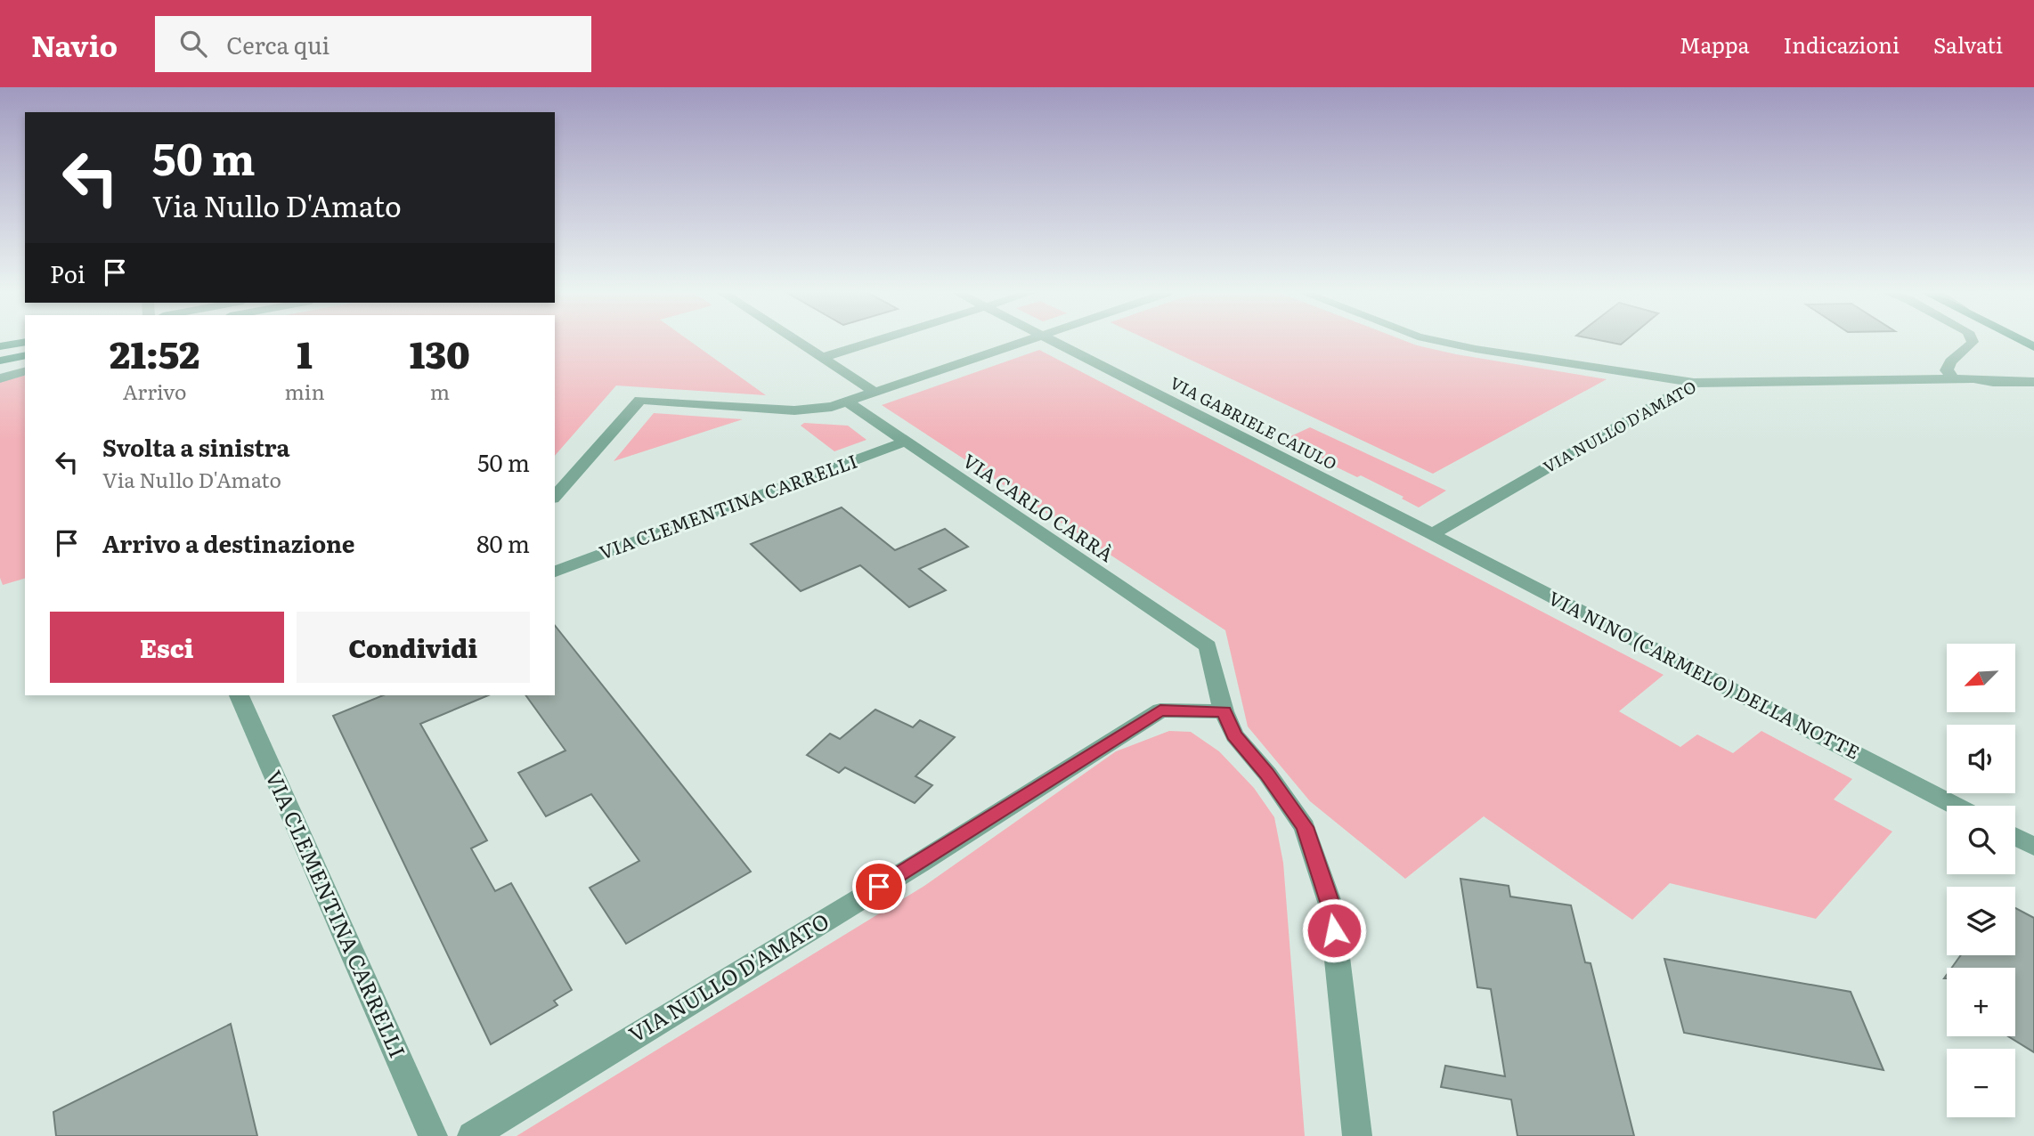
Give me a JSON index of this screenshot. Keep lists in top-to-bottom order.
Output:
{
  "streets": {
    "street": [
      "VIA GABRIELE CAIULO",
      "VIA NULLO D'AMATO",
      "VIA CLEMENTINA CARRELLI",
      "VIA CARLO CARRÀ",
      "VIA NINO (CARMELO) DELLA NOTTE"
    ]
  },
  "crossings": [
    ["VIA GABRIELE CAIULO", "VIA NULLO D'AMATO"],
    ["VIA GABRIELE CAIULO", "VIA NINO (CARMELO) DELLA NOTTE"],
    ["VIA NULLO D'AMATO", "VIA CARLO CARRÀ"],
    ["VIA NULLO D'AMATO", "VIA NINO (CARMELO) DELLA NOTTE"],
    ["VIA CLEMENTINA CARRELLI", "VIA CARLO CARRÀ"]
  ],
  "north": "bottom left",
  "page": {
    "header": "Navio",
    "search": "Cerca qui",
    "nav": ["Mappa", "Indicazioni", "Salvati"],
    "turn": ["50 m", "Via Nullo D'Amato"],
    "then": "Poi",
    "eta": [
      "21:52",
      "Arrivo",
      "1",
      "min",
      "130",
      "m"
    ],
    "list": [
      {
        "name": "Svolta a sinistra",
        "note": "Via Nullo D'Amato",
        "value": "50 m"
      },
      {
        "name": "Arrivo a destinazione",
        "value": "80 m"
      }
    ],
    "buttons": ["Esci", "Condividi"],
    "map_buttons": ["+", "−"]
  }
}
